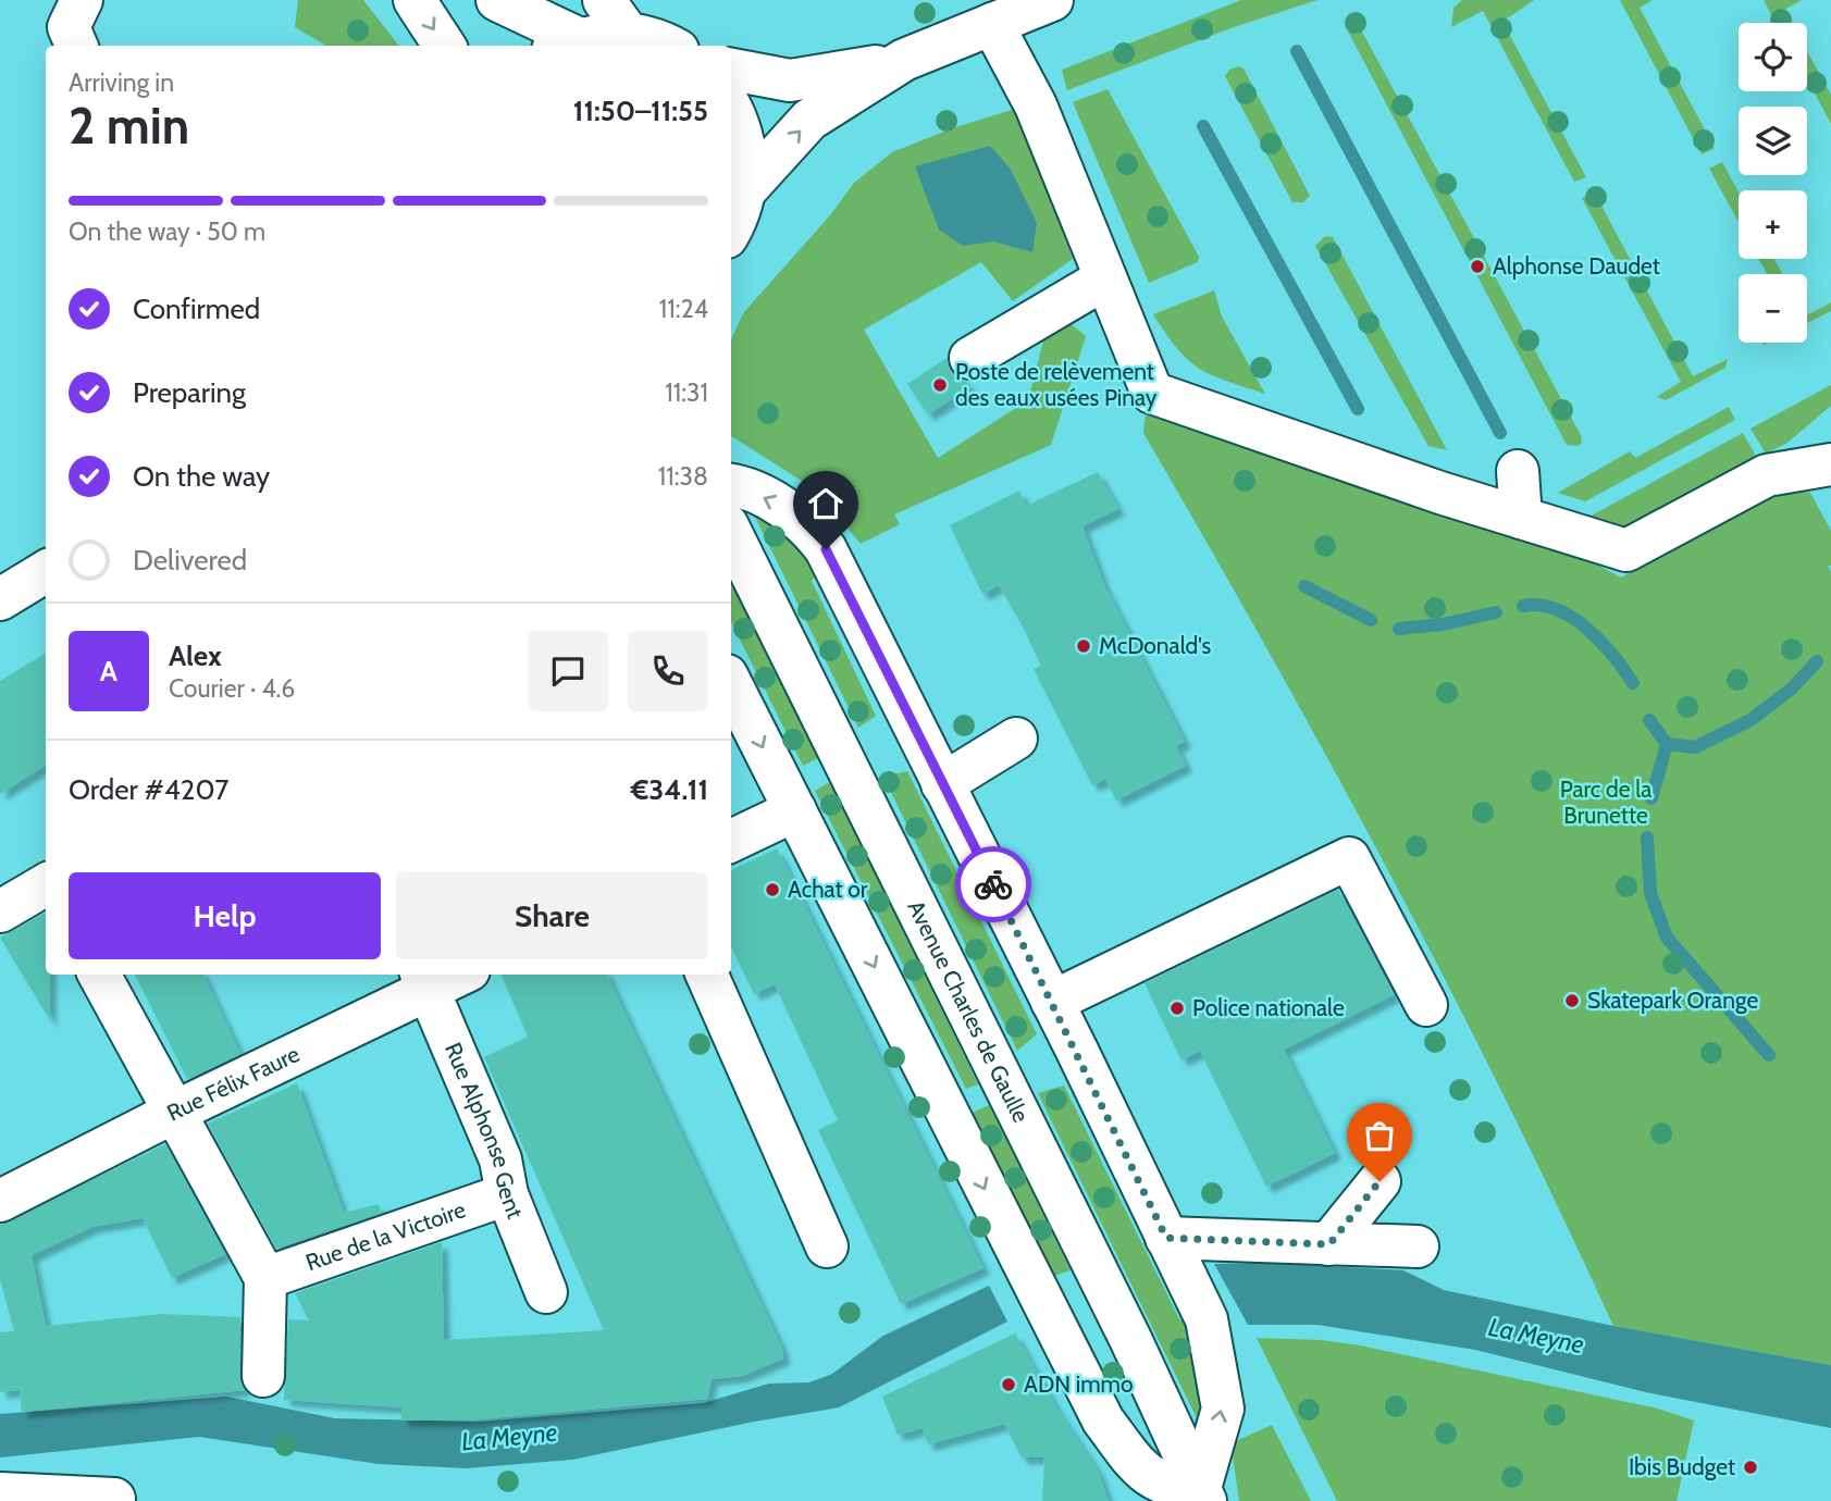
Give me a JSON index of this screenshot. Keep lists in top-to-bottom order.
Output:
{
  "streets": {
    "main road": [
      "Avenue Charles de Gaulle",
      "Rue Félix Faure",
      "Rue Alphonse Gent",
      "Rue de la Victoire"
    ]
  },
  "crossings": [
    ["Rue Félix Faure", "Rue Alphonse Gent"],
    ["Rue Alphonse Gent", "Rue de la Victoire"]
  ],
  "water": ["La Meyne"],
  "parks": ["Parc de la Brunette"],
  "places": [
    "Alphonse Daudet",
    "Poste de relèvement des eaux usées Pinay",
    "McDonald's",
    "Achat or",
    "Skatepark Orange",
    "Police nationale",
    "ADN immo",
    "Ibis Budget"
  ],
  "page": {
    "map_buttons": ["+", "−"],
    "heading": ["2 min", "Arriving in", "11:50–11:55"],
    "panel": [
      "Alex",
      "Courier · 4.6",
      "Order #4207",
      "€34.11"
    ],
    "bar": "On the way · 50 m",
    "list": [
      ["Confirmed", "11:24"],
      ["Preparing", "11:31"],
      ["On the way", "11:38"],
      "Delivered"
    ],
    "round": "A",
    "buttons": ["Help", "Share"]
  }
}
